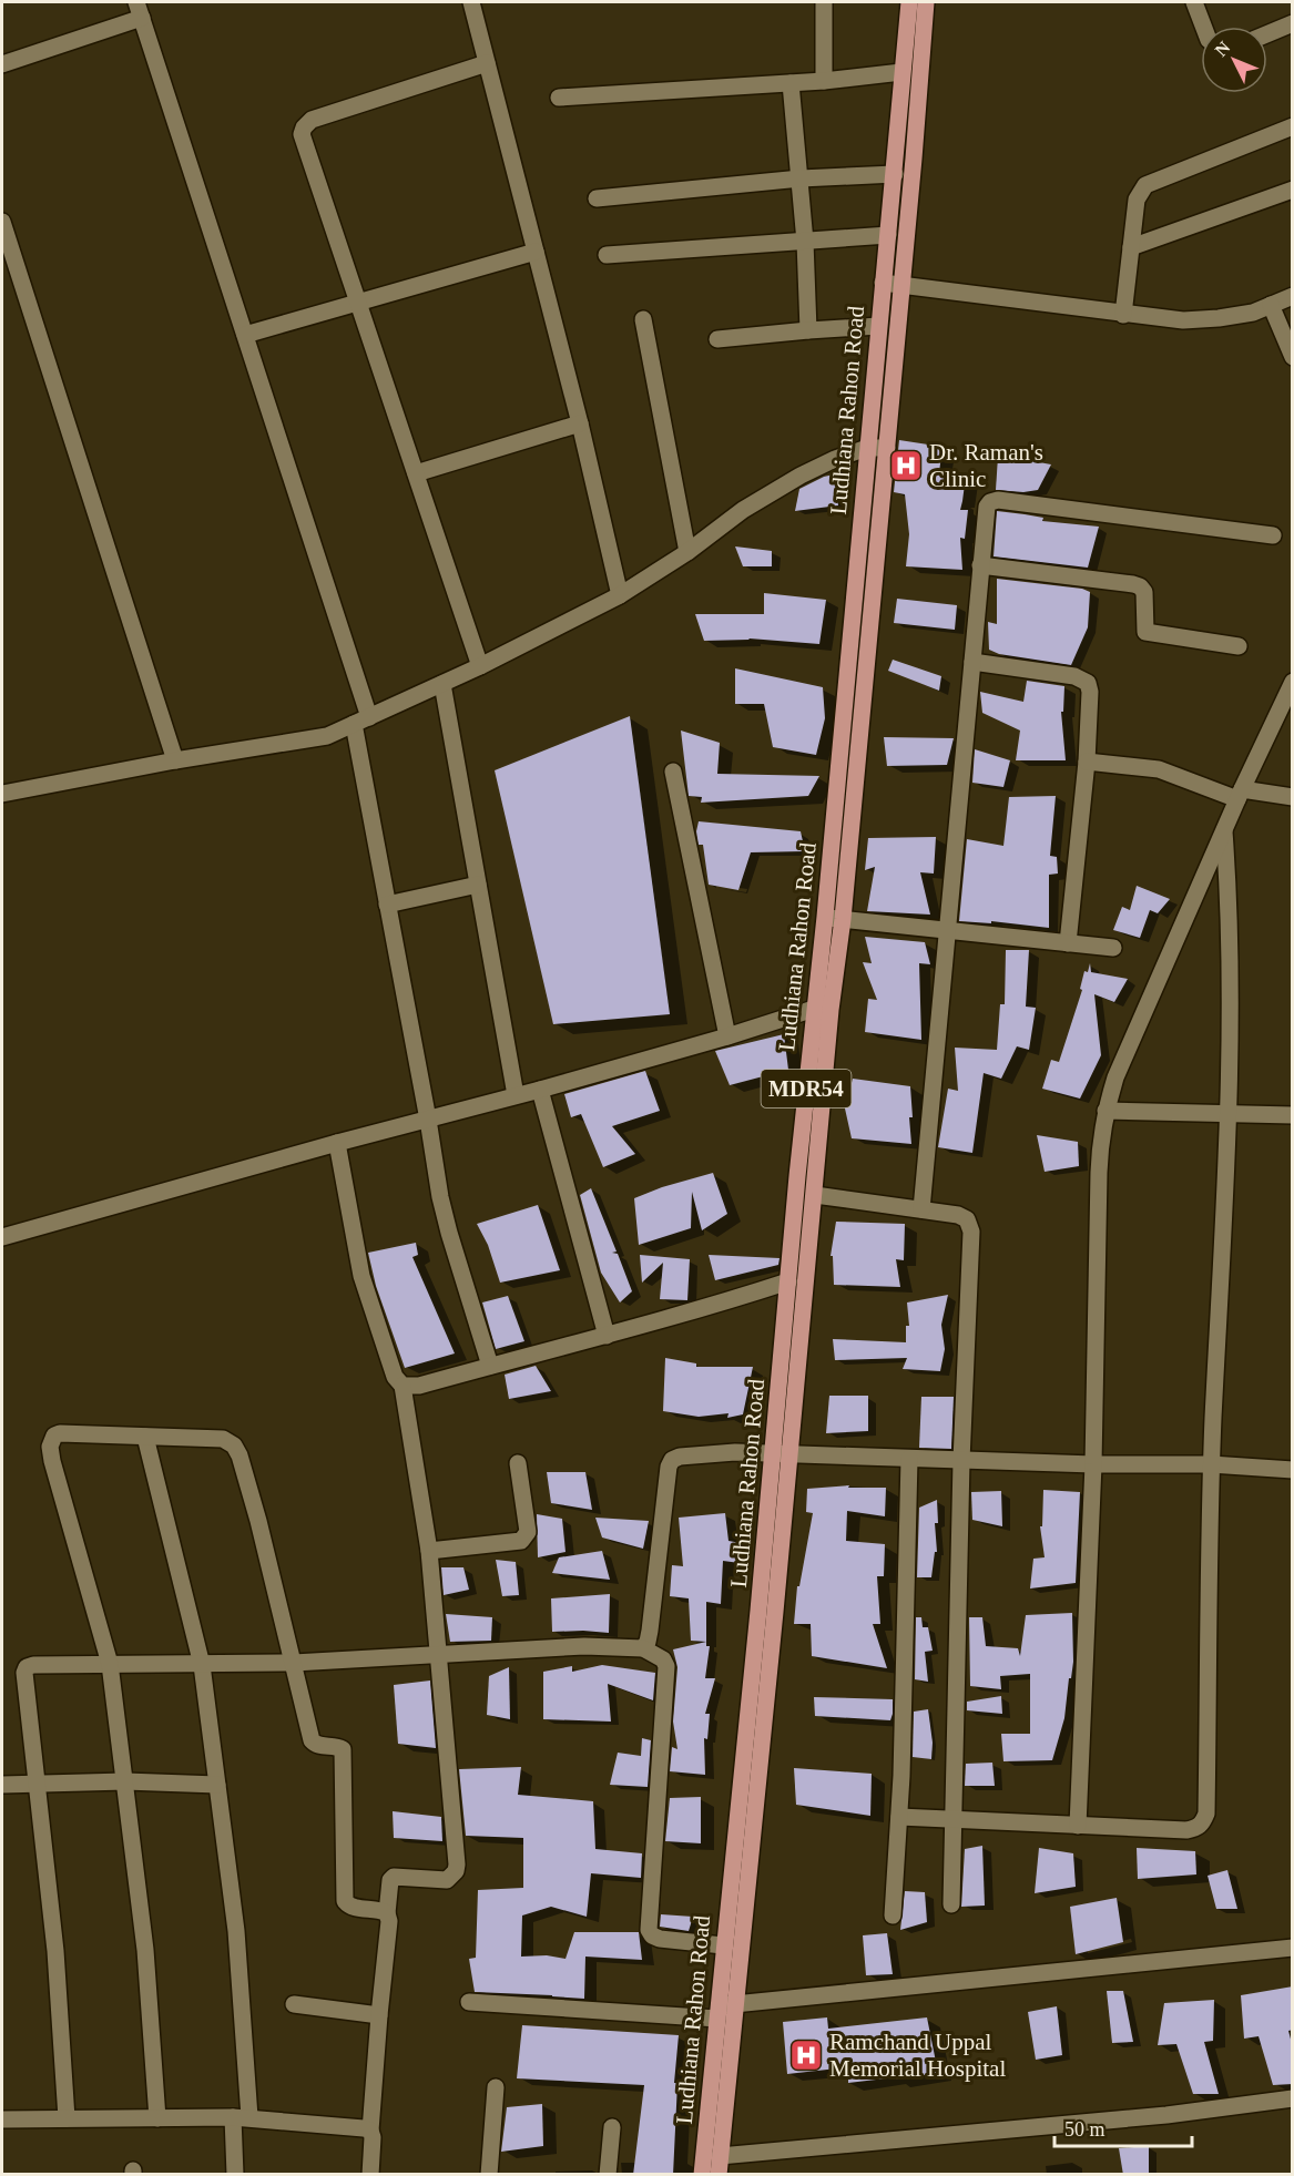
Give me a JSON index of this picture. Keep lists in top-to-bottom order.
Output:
{
  "streets": {
    "main road": ["Ludhiana Rahon Road", "MDR54"]
  },
  "places": {
    "hospital": ["Dr. Raman's Clinic", "Ramchand Uppal Memorial Hospital"]
  },
  "scale_bar": "50 m",
  "north": "top left"
}
